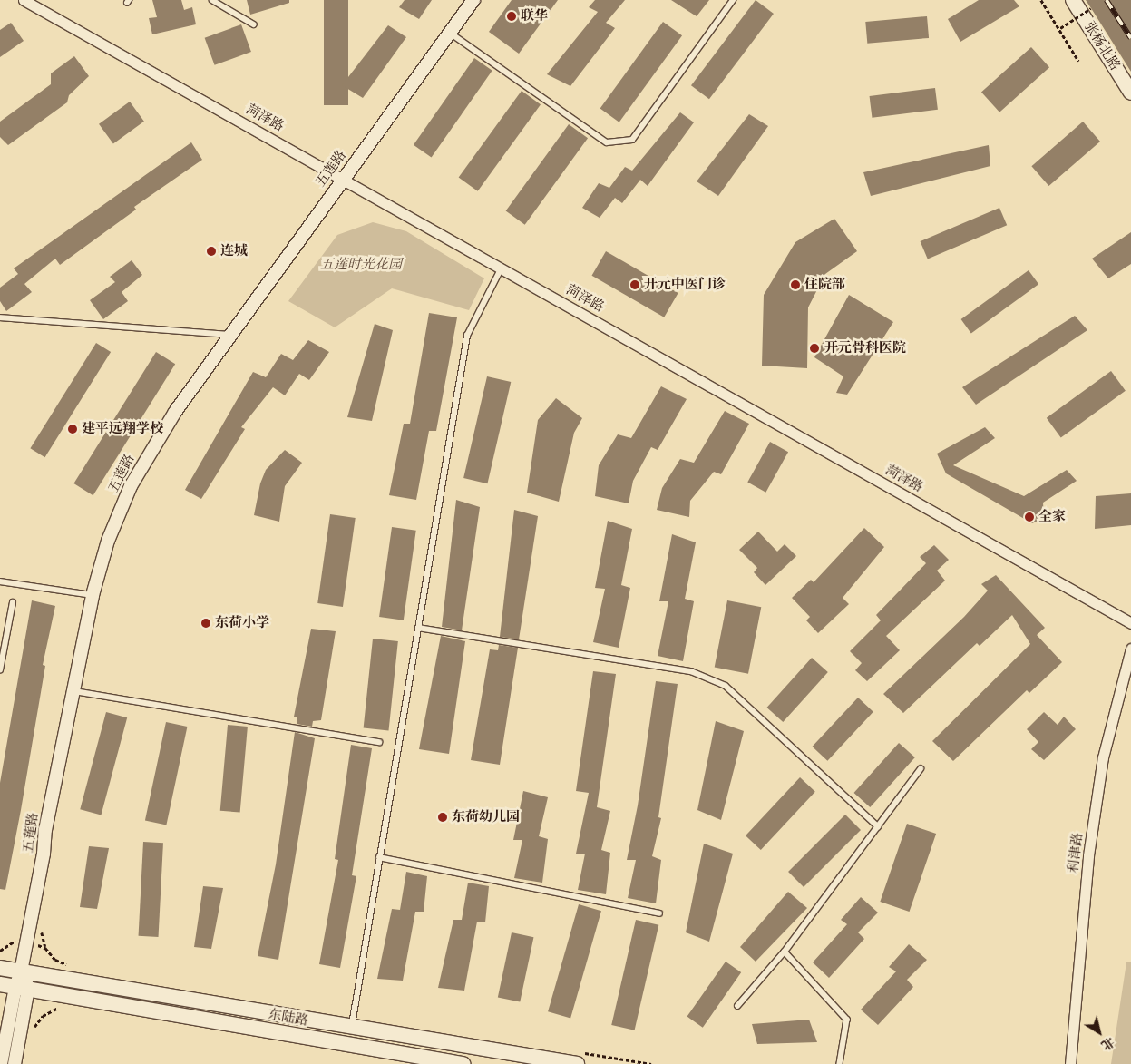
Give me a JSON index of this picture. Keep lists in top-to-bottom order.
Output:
{
  "streets": {
    "main road": ["张杨北路", "东陆路"],
    "street": ["菏泽路", "五莲路", "利津路"]
  },
  "crossings": [
    ["菏泽路", "五莲路"],
    ["五莲路", "东陆路"]
  ],
  "parks": ["五莲时光花园"],
  "places": [
    "联华",
    "连城",
    "开元中医门诊",
    "住院部",
    "开元骨科医院",
    "建平远翔学校",
    "全家",
    "东荷小学",
    "东荷幼儿园"
  ],
  "north": "bottom right"
}
